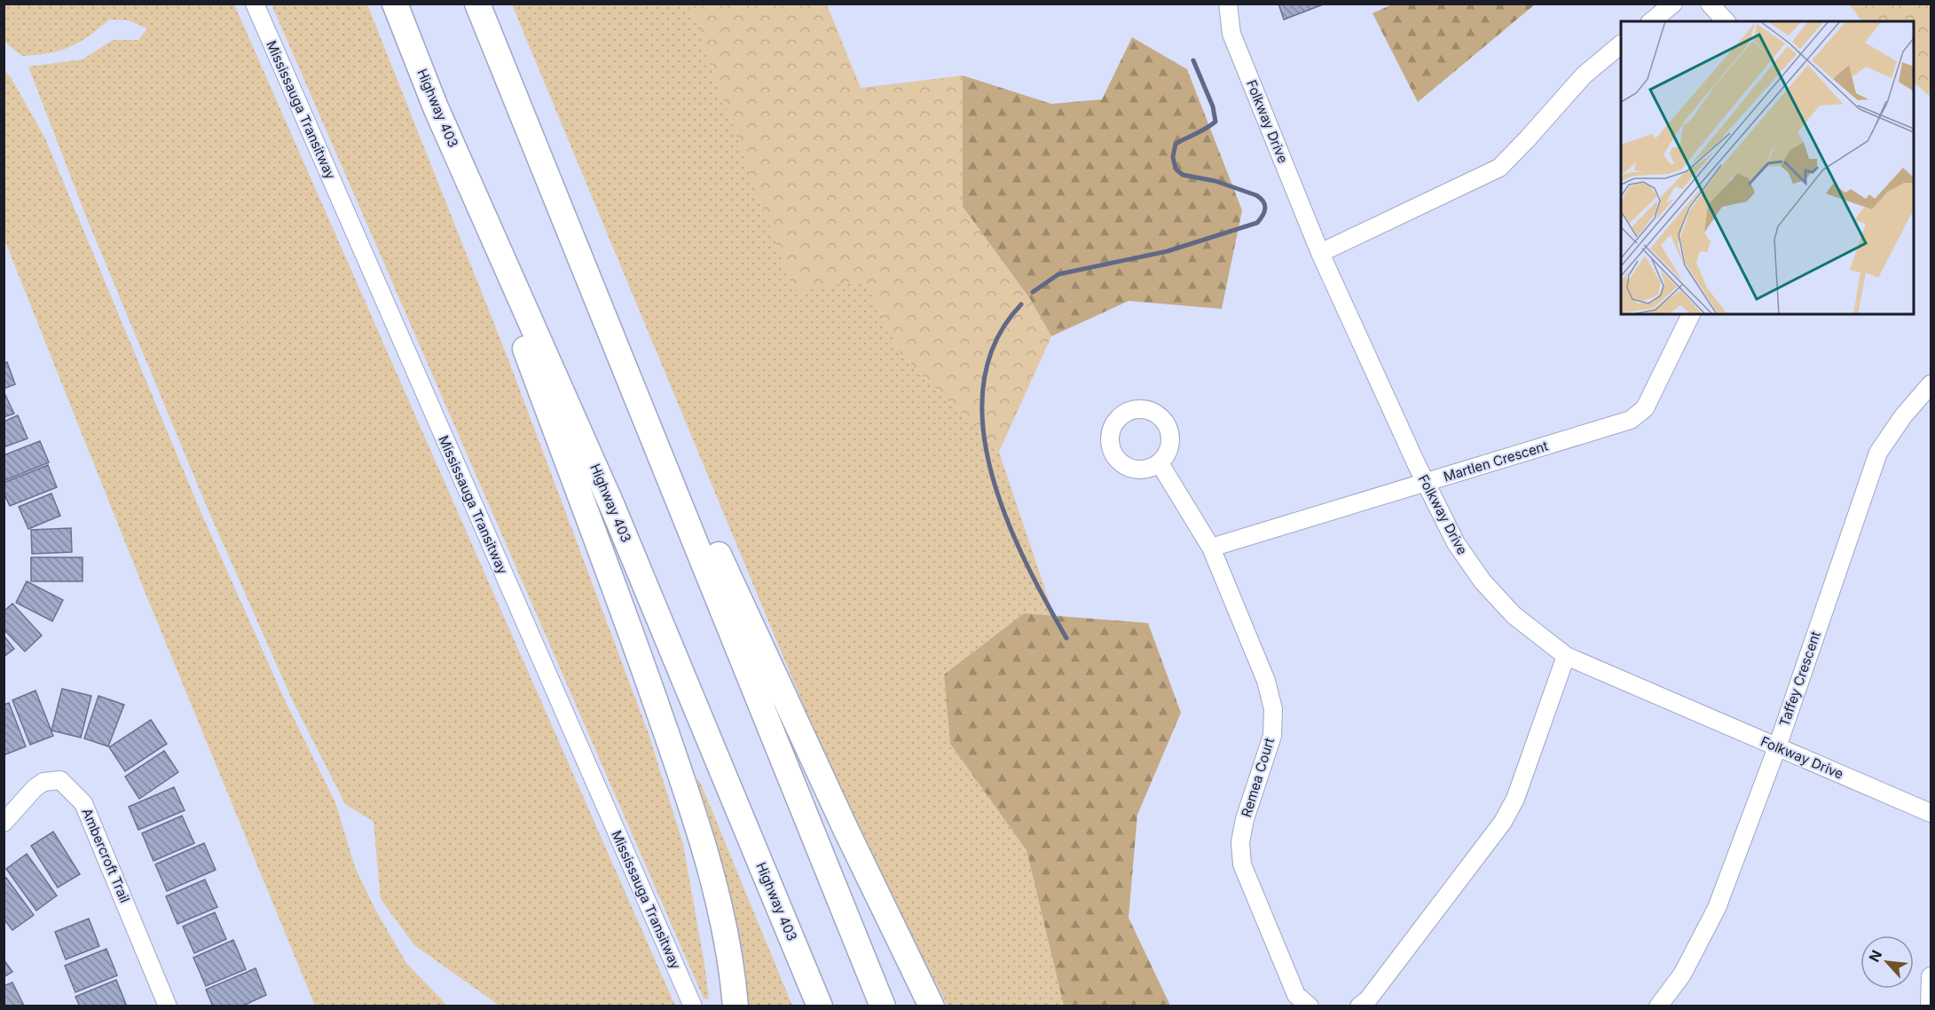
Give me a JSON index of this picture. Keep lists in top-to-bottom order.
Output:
{
  "streets": {
    "highway": ["Highway 403"],
    "street": [
      "Mississauga Transitway",
      "Folkway Drive",
      "Martlen Crescent",
      "Taffey Crescent",
      "Remea Court",
      "Ambercroft Trail"
    ]
  },
  "crossings": [
    ["Folkway Drive", "Martlen Crescent"],
    ["Folkway Drive", "Taffey Crescent"],
    ["Martlen Crescent", "Remea Court"]
  ],
  "north": "top left"
}
